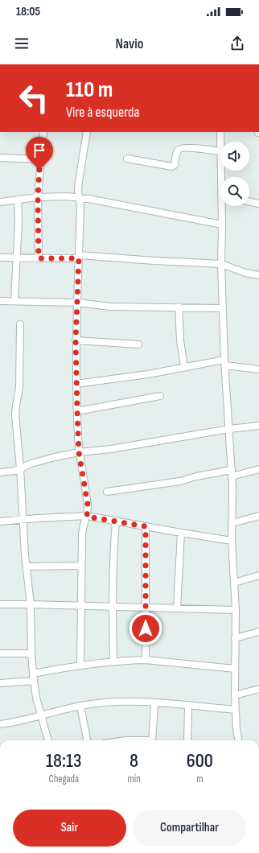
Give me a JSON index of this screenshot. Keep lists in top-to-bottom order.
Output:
{
  "page": {
    "status": "18:05",
    "header": "Navio",
    "turn": ["110 m", "Vire à esquerda"],
    "eta": [
      "18:13",
      "Chegada",
      "8",
      "min",
      "600",
      "m"
    ],
    "buttons": ["Sair", "Compartilhar"]
  }
}
